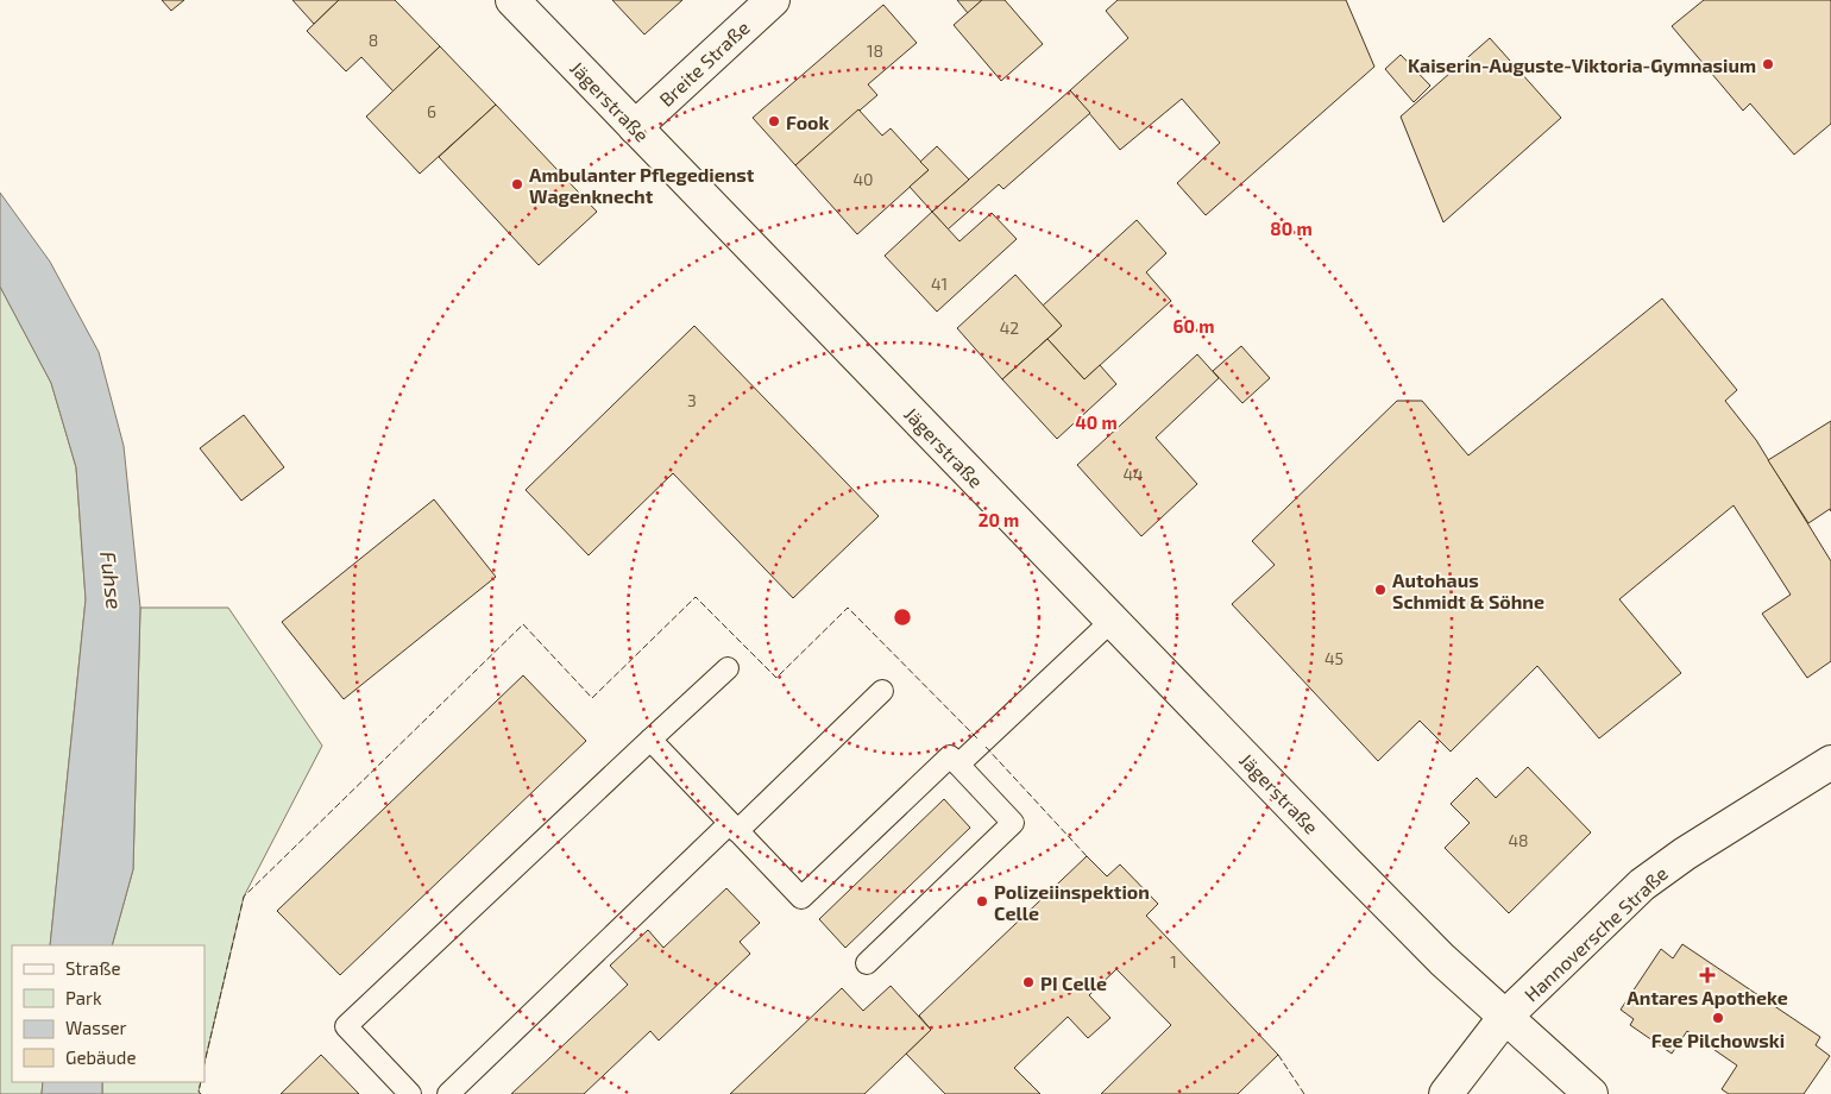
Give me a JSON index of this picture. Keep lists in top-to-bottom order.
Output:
{
  "streets": {
    "street": ["Breite Straße", "Jägerstraße", "Hannoversche Straße"]
  },
  "crossings": [
    ["Breite Straße", "Jägerstraße"],
    ["Jägerstraße", "Hannoversche Straße"]
  ],
  "water": ["Fuhse"],
  "places": {
    "other": [
      "Kaiserin-Auguste-Viktoria-Gymnasium",
      "Fook",
      "Ambulanter Pflegedienst Wagenknecht",
      "Autohaus Schmidt & Söhne",
      "Polizeiinspektion Celle",
      "PI Celle",
      "Fee Pilchowski"
    ],
    "health": ["Antares Apotheke"]
  },
  "house_numbers": [
    "8",
    "18",
    "6",
    "40",
    "41",
    "42",
    "3",
    "44",
    "45",
    "48",
    "1"
  ],
  "legend": [
    "Straße",
    "Park",
    "Wasser",
    "Gebäude"
  ],
  "rings": [
    "80 m",
    "60 m",
    "40 m",
    "20 m"
  ]
}
